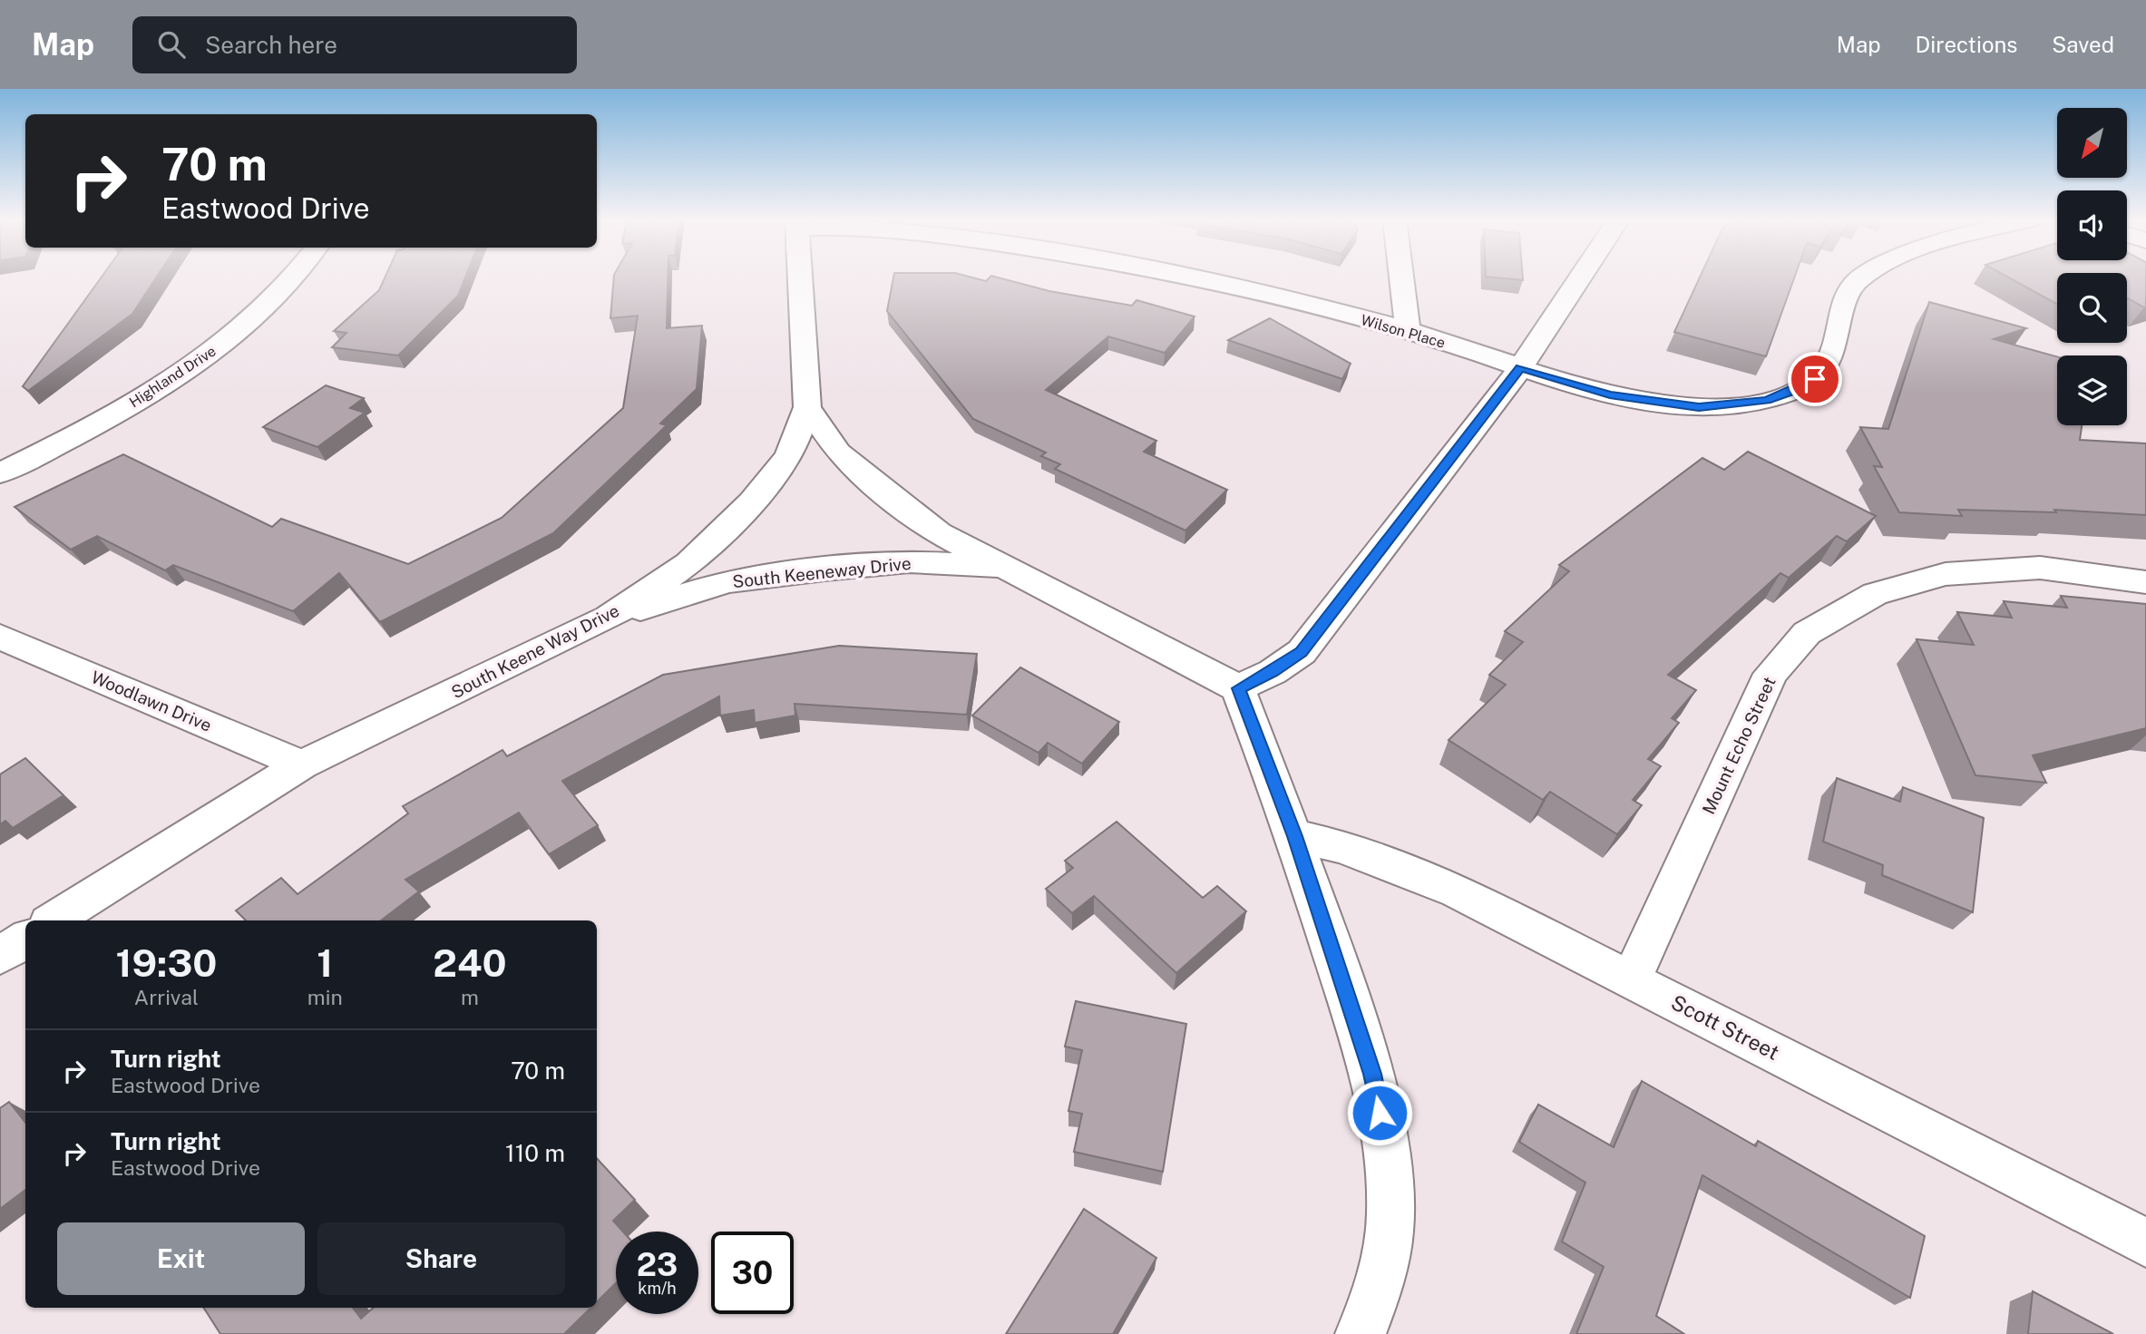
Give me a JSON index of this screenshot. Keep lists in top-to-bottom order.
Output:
{
  "streets": {
    "street": [
      "Wilson Place",
      "Highland Drive",
      "South Keeneway Drive",
      "South Keene Way Drive",
      "Woodlawn Drive",
      "Mount Echo Street",
      "Scott Street"
    ]
  },
  "crossings": [
    ["South Keeneway Drive", "South Keene Way Drive"],
    ["South Keene Way Drive", "Woodlawn Drive"],
    ["Mount Echo Street", "Scott Street"]
  ],
  "north": "bottom left",
  "page": {
    "header": "Map",
    "search": "Search here",
    "nav": ["Map", "Directions", "Saved"],
    "turn": ["70 m", "Eastwood Drive"],
    "eta": [
      "19:30",
      "Arrival",
      "1",
      "min",
      "240",
      "m"
    ],
    "list": [
      {
        "name": "Turn right",
        "note": "Eastwood Drive",
        "value": "70 m"
      },
      {
        "name": "Turn right",
        "note": "Eastwood Drive",
        "value": "110 m"
      }
    ],
    "buttons": ["Exit", "Share"],
    "speed": "23 km/h",
    "limit": "30"
  }
}
